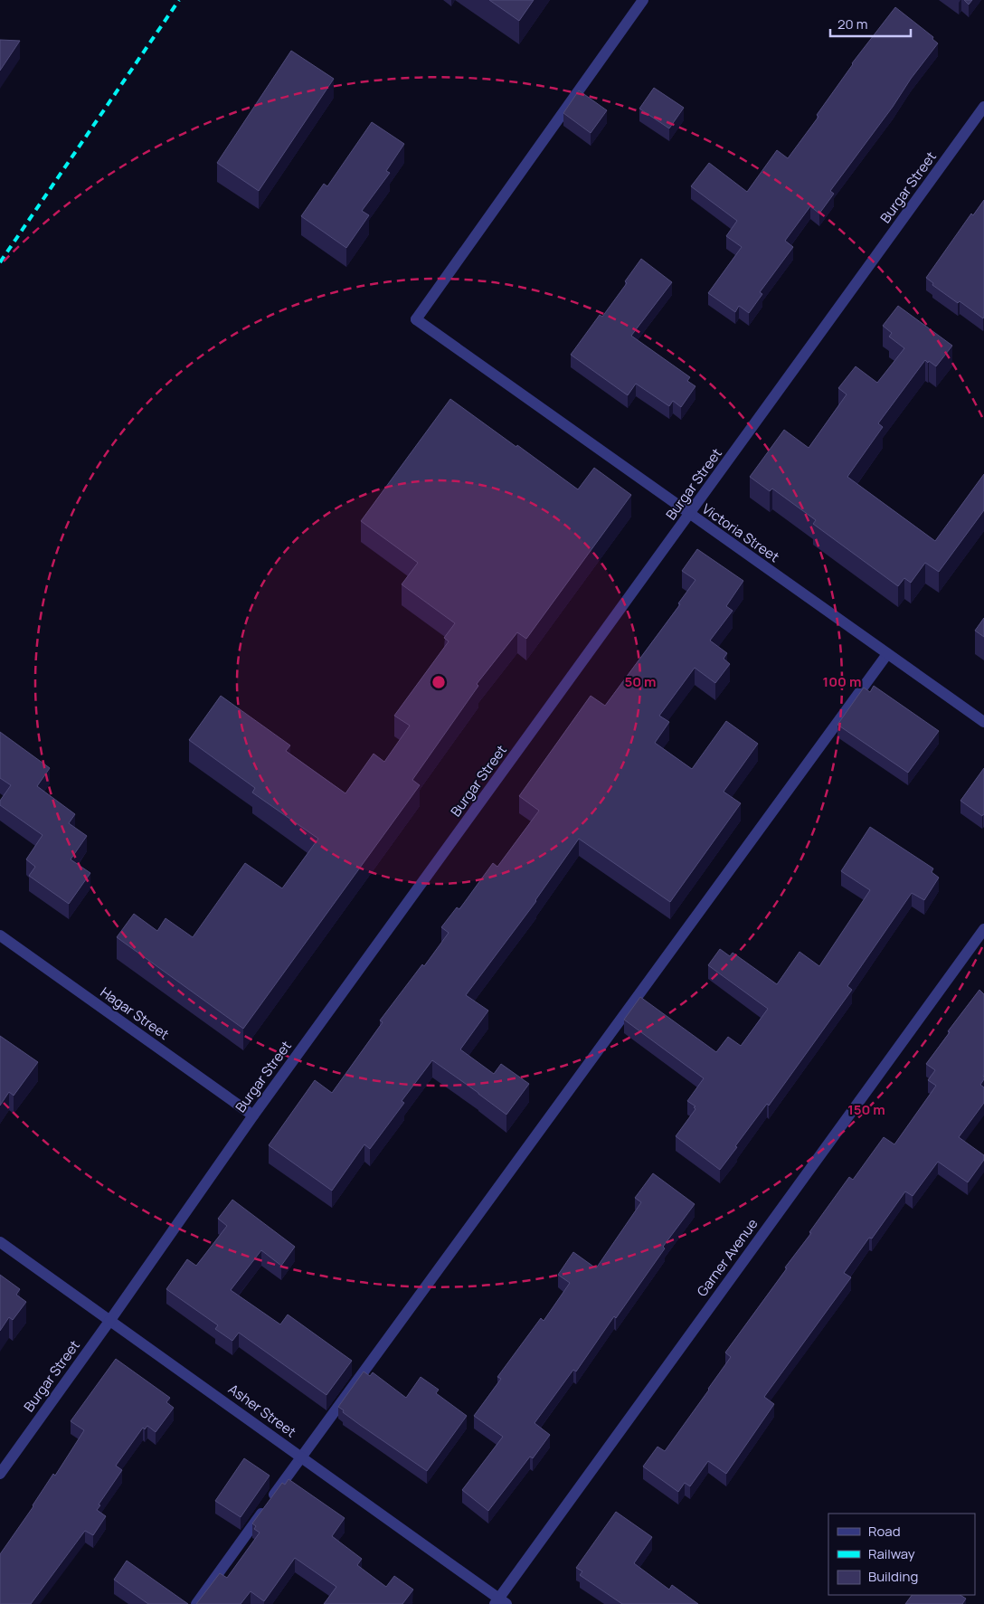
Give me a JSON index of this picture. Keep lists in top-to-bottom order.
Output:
{
  "streets": {
    "street": [
      "Burgar Street",
      "Victoria Street",
      "Hagar Street",
      "Garner Avenue",
      "Asher Street"
    ]
  },
  "crossings": [
    ["Burgar Street", "Victoria Street"],
    ["Burgar Street", "Hagar Street"],
    ["Burgar Street", "Asher Street"],
    ["Garner Avenue", "Asher Street"]
  ],
  "legend": ["Road", "Railway", "Building"],
  "scale_bar": "20 m",
  "rings": ["50 m", "100 m", "150 m"]
}
